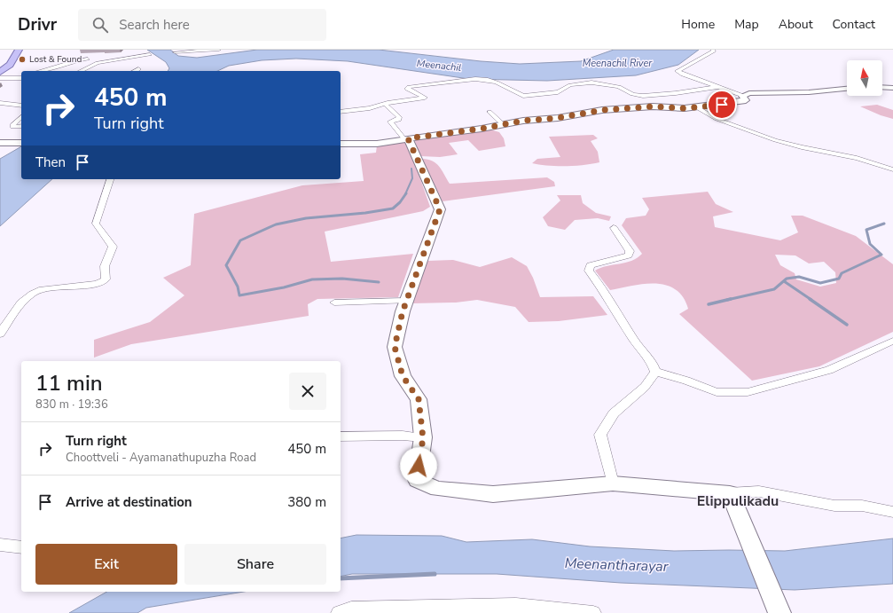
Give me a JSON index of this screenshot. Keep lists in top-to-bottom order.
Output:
{
  "districts": ["Elippulikadu"],
  "water": ["Meenachil River", "Meenachil", "Meenantharayar"],
  "places": ["Lost & Found"],
  "north": "top",
  "page": {
    "header": "Drivr",
    "search": "Search here",
    "nav": [
      "Home",
      "Map",
      "About",
      "Contact"
    ],
    "turn": ["450 m", "Turn right"],
    "then": "Then",
    "heading": ["11 min", "830 m · 19:36"],
    "list": [
      {
        "name": "Turn right",
        "note": "Choottveli - Ayamanathupuzha Road",
        "value": "450 m"
      },
      {
        "name": "Arrive at destination",
        "value": "380 m"
      }
    ],
    "buttons": ["Exit", "Share"]
  }
}
